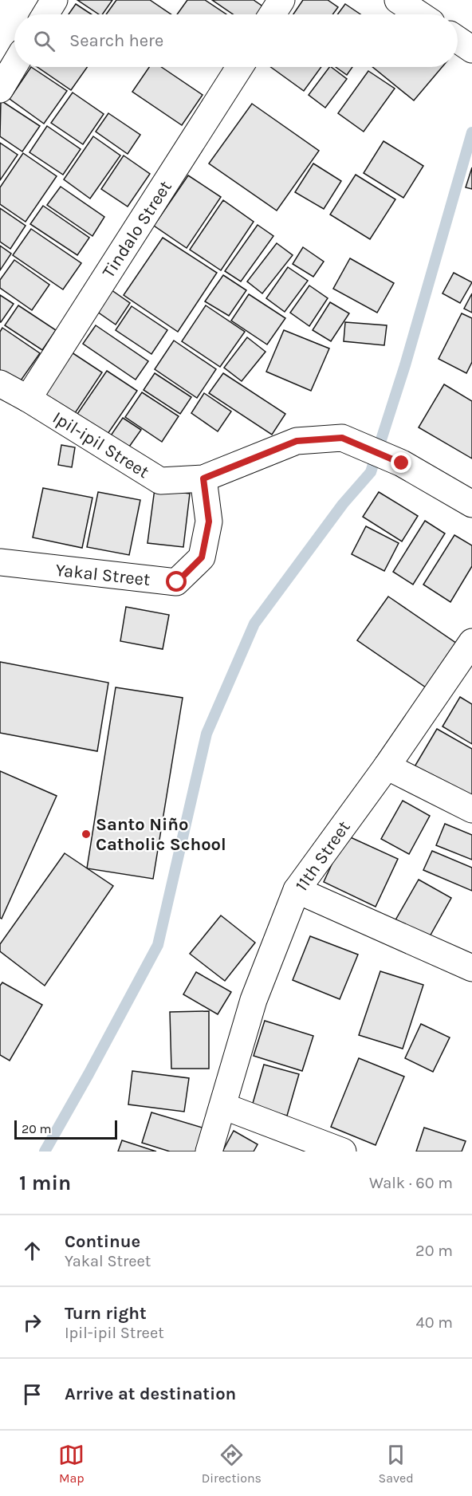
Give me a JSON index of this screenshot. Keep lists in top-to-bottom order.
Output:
{
  "streets": {
    "street": [
      "Tindalo Street",
      "Ipil-ipil Street",
      "Yakal Street",
      "11th Street"
    ]
  },
  "crossings": [
    ["Tindalo Street", "Ipil-ipil Street"],
    ["Ipil-ipil Street", "Yakal Street"]
  ],
  "places": ["Santo Niño Catholic School"],
  "scale_bar": "20 m",
  "page": {
    "search": "Search here",
    "scale": "20 m",
    "heading": ["1 min", "Walk · 60 m"],
    "list": [
      ["Continue", "Yakal Street", "20 m"],
      ["Turn right", "Ipil-ipil Street", "40 m"],
      "Arrive at destination"
    ],
    "nav": ["Map", "Directions", "Saved"]
  }
}
